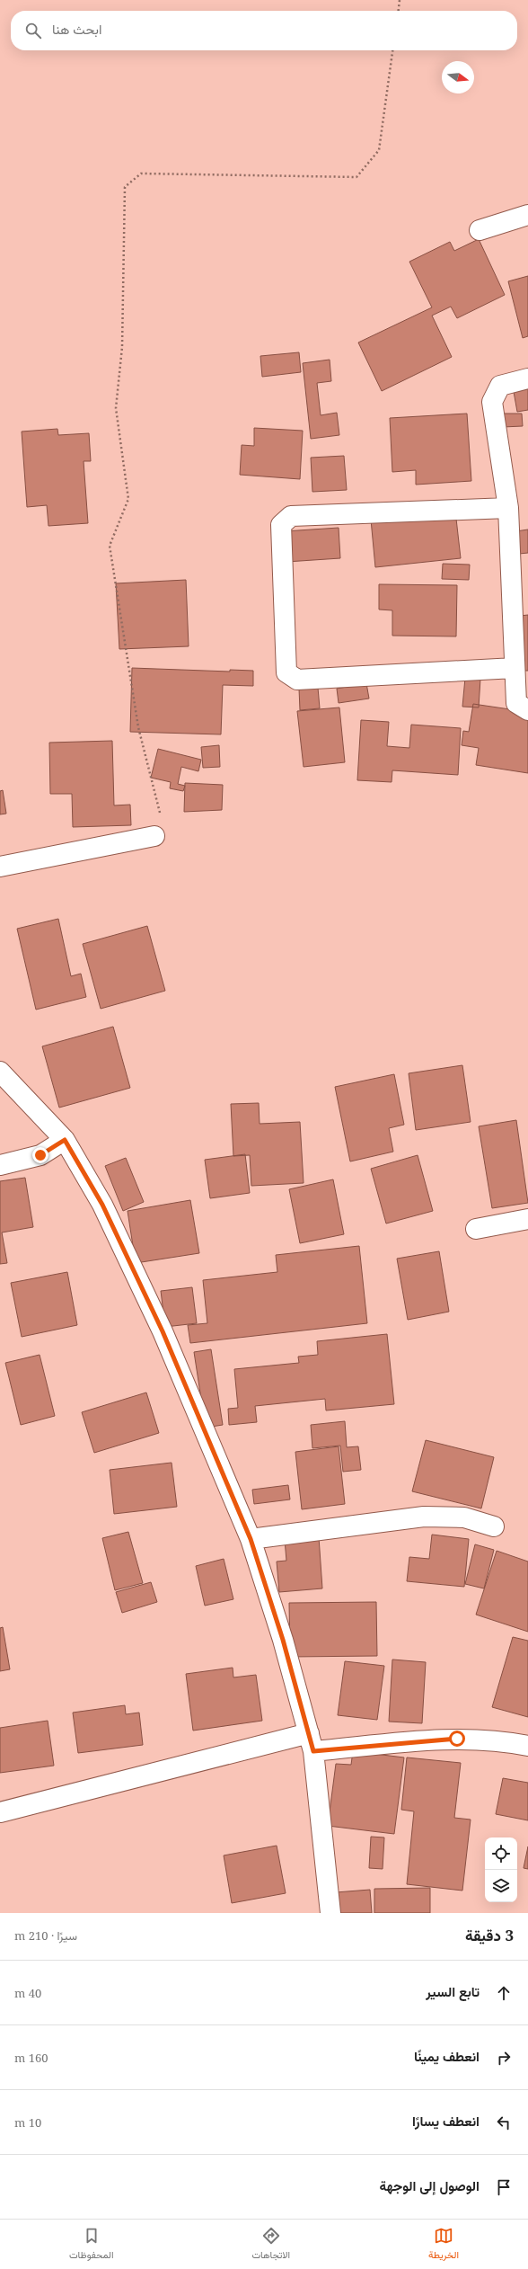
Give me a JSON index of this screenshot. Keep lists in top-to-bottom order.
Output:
{
  "north": "right",
  "page": {
    "search": "ابحث هنا",
    "heading": ["3 دقيقة", "سيرًا · 210 m"],
    "list": [
      ["تابع السير", "40 m"],
      ["انعطف يمينًا", "160 m"],
      ["انعطف يسارًا", "10 m"],
      "الوصول إلى الوجهة"
    ],
    "nav": ["الخريطة", "الاتجاهات", "المحفوظات"]
  }
}
